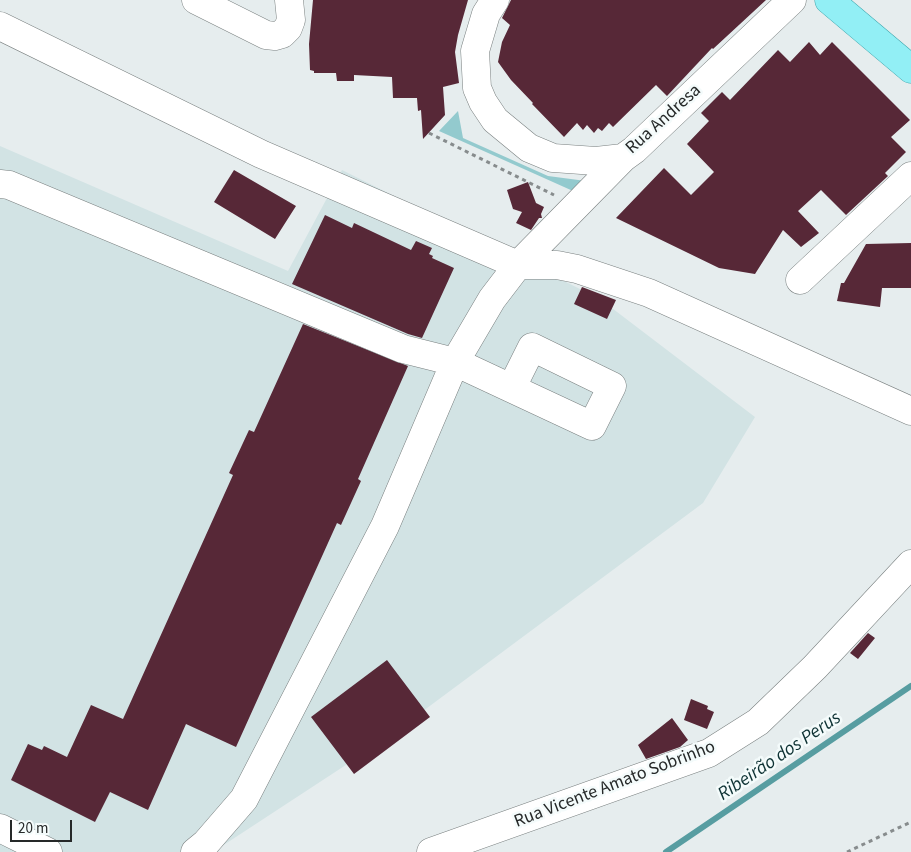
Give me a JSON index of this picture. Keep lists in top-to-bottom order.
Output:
{
  "streets": {
    "street": ["Rua Andresa", "Rua Vicente Amato Sobrinho"]
  },
  "water": ["Ribeirão dos Perus"],
  "scale_bar": "20 m"
}
